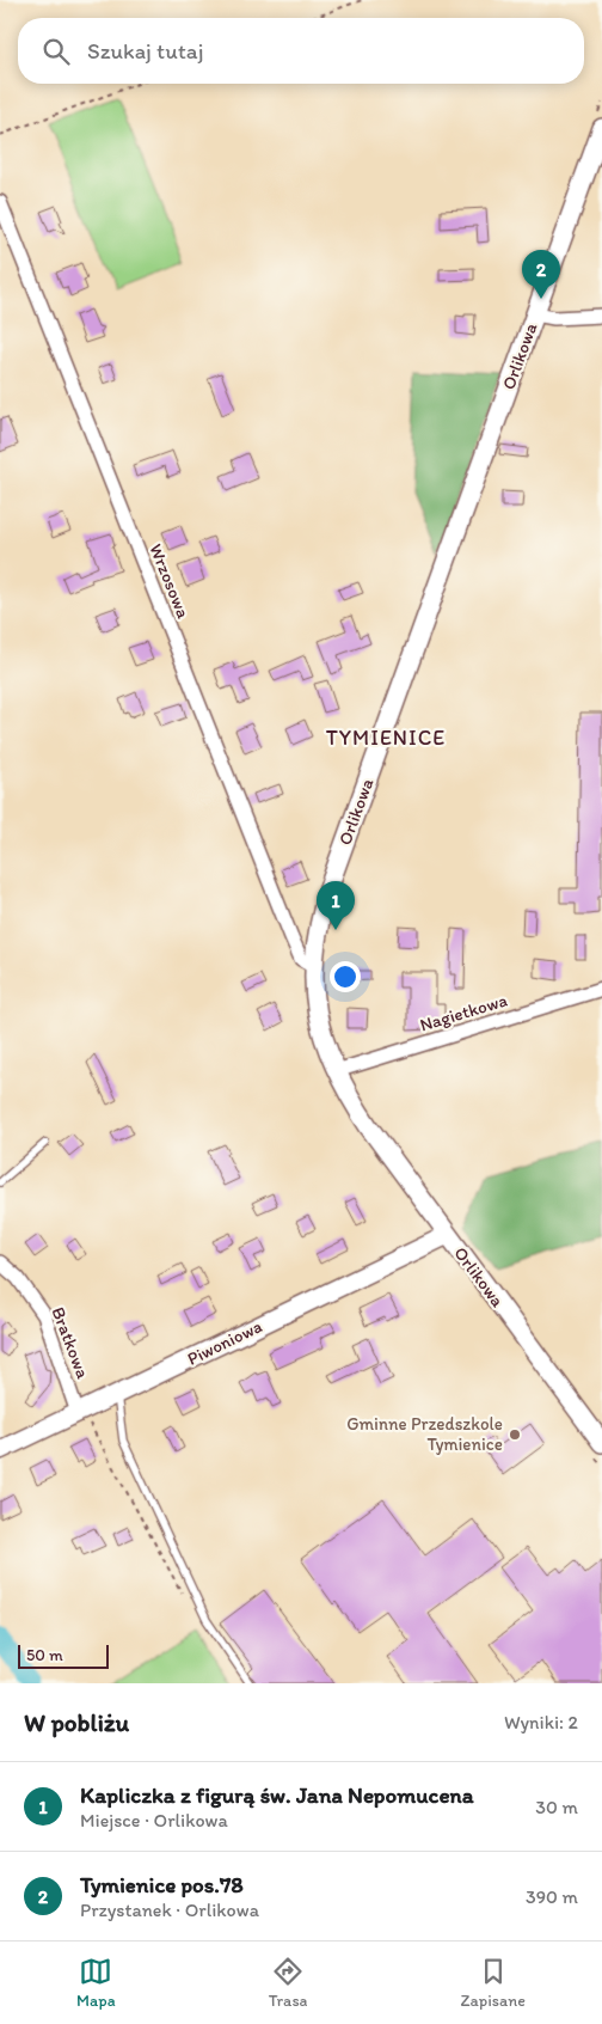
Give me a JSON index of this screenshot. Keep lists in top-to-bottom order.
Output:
{
  "streets": {
    "street": [
      "Orlikowa",
      "Wrzosowa",
      "Nagietkowa",
      "Bratkowa",
      "Piwoniowa"
    ]
  },
  "crossings": [
    ["Orlikowa", "Wrzosowa"],
    ["Orlikowa", "Nagietkowa"],
    ["Orlikowa", "Piwoniowa"],
    ["Bratkowa", "Piwoniowa"]
  ],
  "districts": ["TYMIENICE"],
  "places": ["Gminne Przedszkole Tymienice"],
  "scale_bar": "50 m",
  "page": {
    "search": "Szukaj tutaj",
    "pins": ["2", "1"],
    "scale": "50 m",
    "heading": ["W pobliżu", "Wyniki: 2"],
    "list": [
      {
        "mark": "1",
        "name": "Kapliczka z figurą św. Jana Nepomucena",
        "note": "Miejsce · Orlikowa",
        "value": "30 m"
      },
      {
        "mark": "2",
        "name": "Tymienice pos.78",
        "note": "Przystanek · Orlikowa",
        "value": "390 m"
      }
    ],
    "nav": ["Mapa", "Trasa", "Zapisane"]
  }
}
